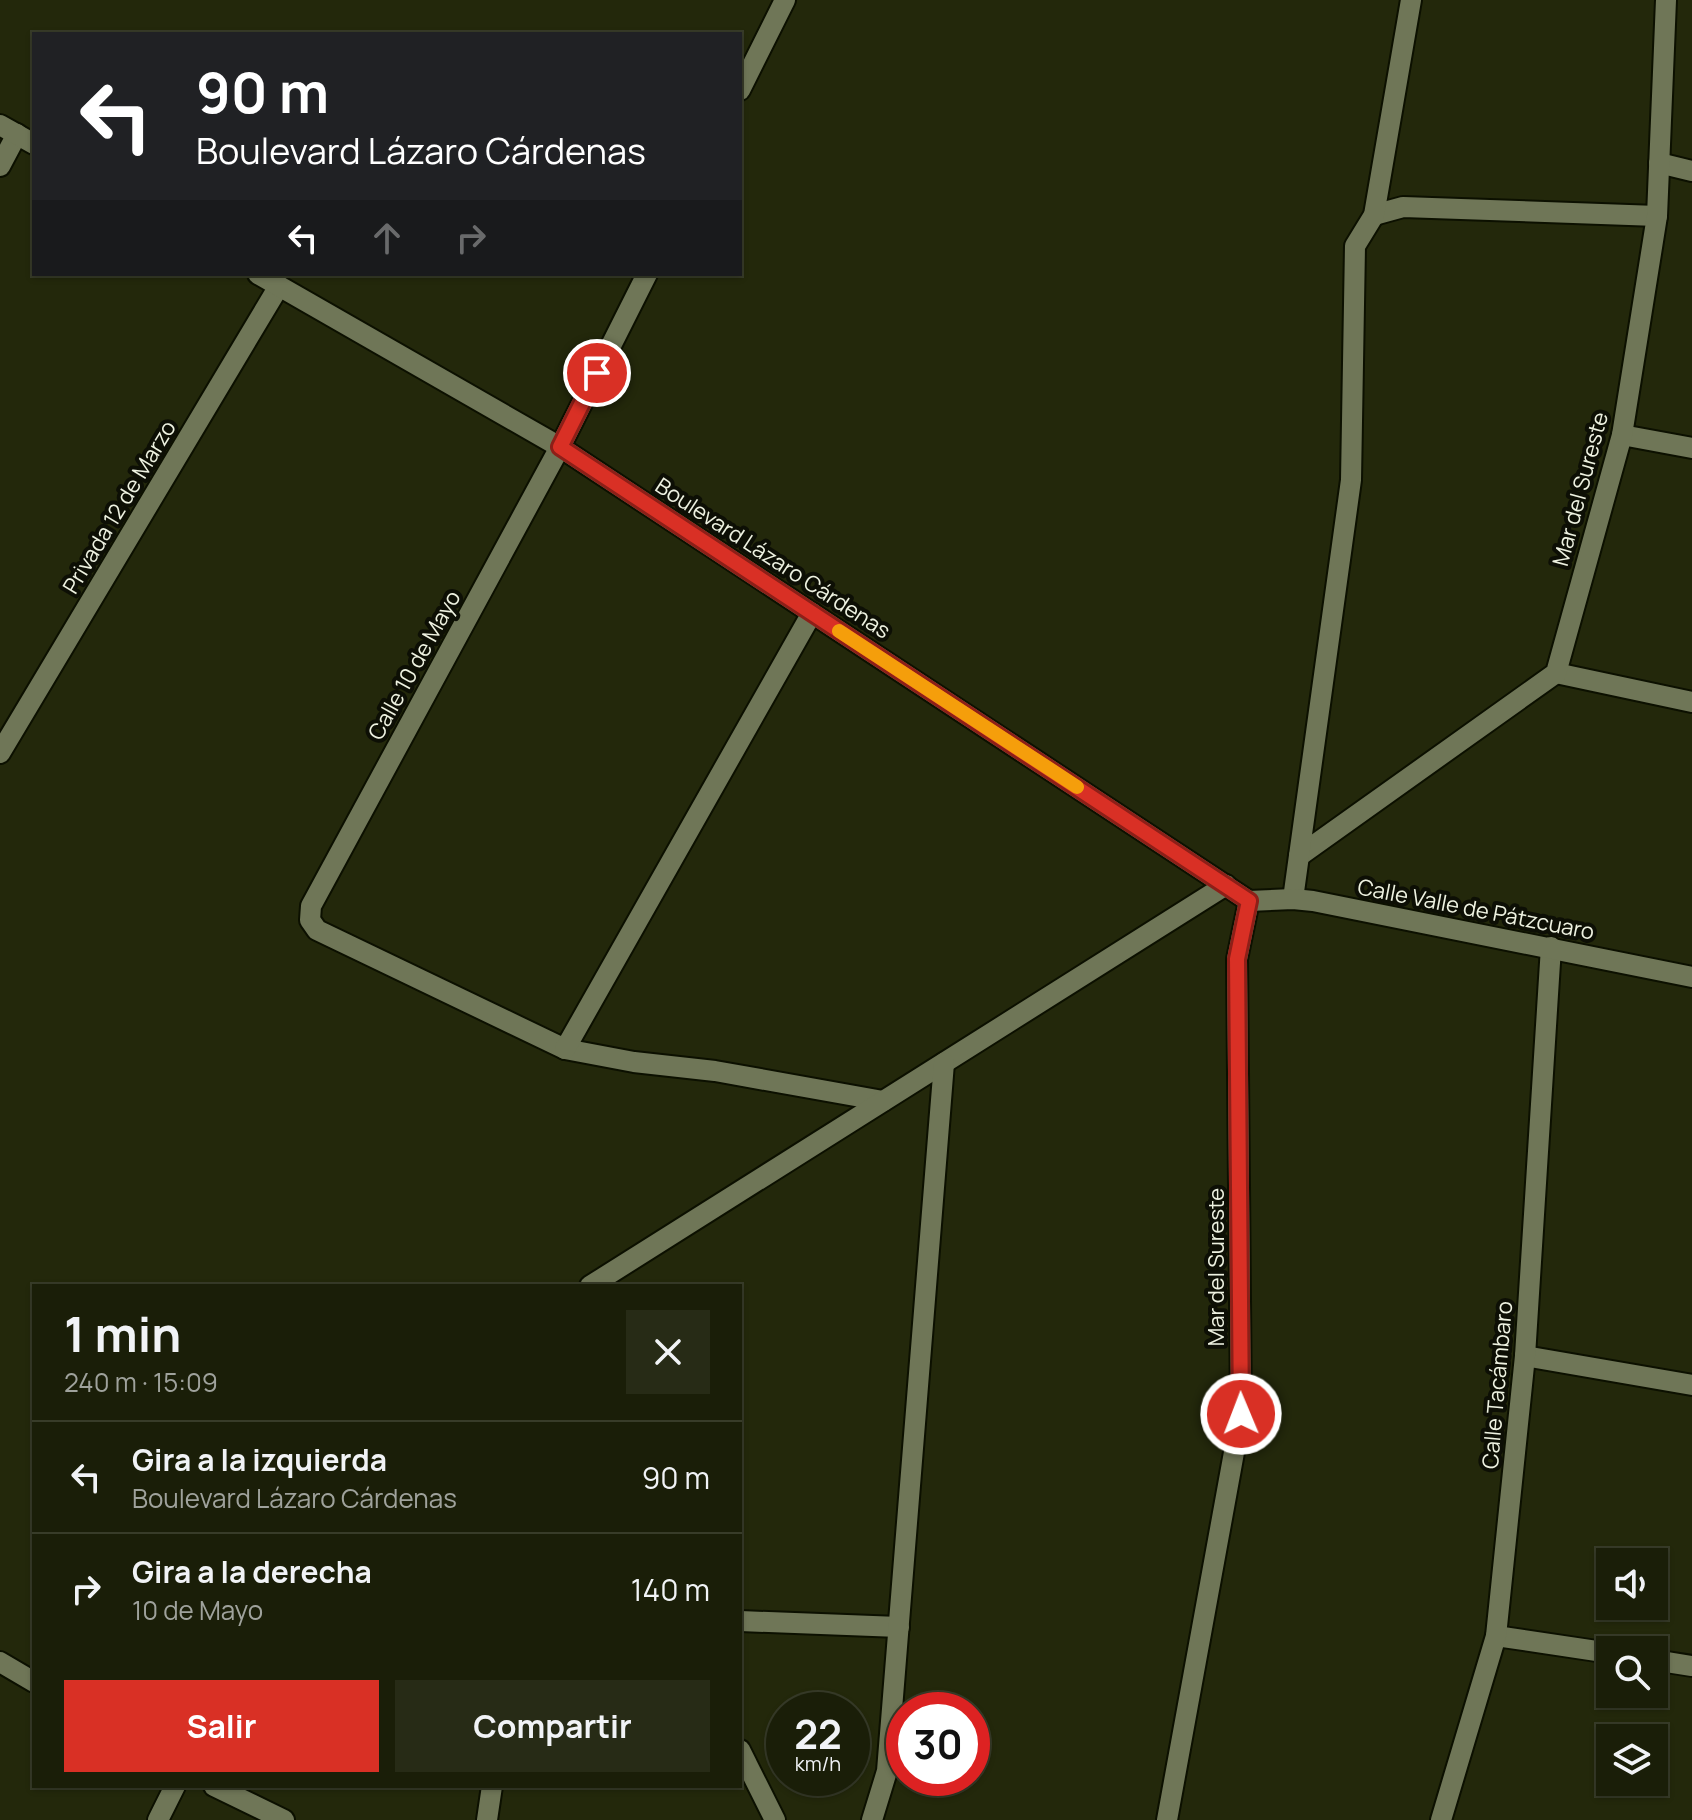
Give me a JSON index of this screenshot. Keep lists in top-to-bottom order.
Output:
{
  "streets": {
    "street": [
      "Mar del Sureste",
      "Privada 12 de Marzo",
      "Boulevard Lázaro Cárdenas",
      "Calle 10 de Mayo",
      "Calle Valle de Pátzcuaro",
      "Calle Tacámbaro"
    ]
  },
  "crossings": [
    ["Mar del Sureste", "Boulevard Lázaro Cárdenas"],
    ["Mar del Sureste", "Calle Valle de Pátzcuaro"],
    ["Privada 12 de Marzo", "Boulevard Lázaro Cárdenas"],
    ["Boulevard Lázaro Cárdenas", "Calle 10 de Mayo"],
    ["Boulevard Lázaro Cárdenas", "Calle Valle de Pátzcuaro"],
    ["Calle Valle de Pátzcuaro", "Calle Tacámbaro"]
  ],
  "page": {
    "turn": ["90 m", "Boulevard Lázaro Cárdenas"],
    "heading": ["1 min", "240 m · 15:09"],
    "list": [
      {
        "name": "Gira a la izquierda",
        "note": "Boulevard Lázaro Cárdenas",
        "value": "90 m"
      },
      {
        "name": "Gira a la derecha",
        "note": "10 de Mayo",
        "value": "140 m"
      }
    ],
    "buttons": ["Salir", "Compartir"],
    "speed": "22 km/h",
    "limit": "30"
  }
}
